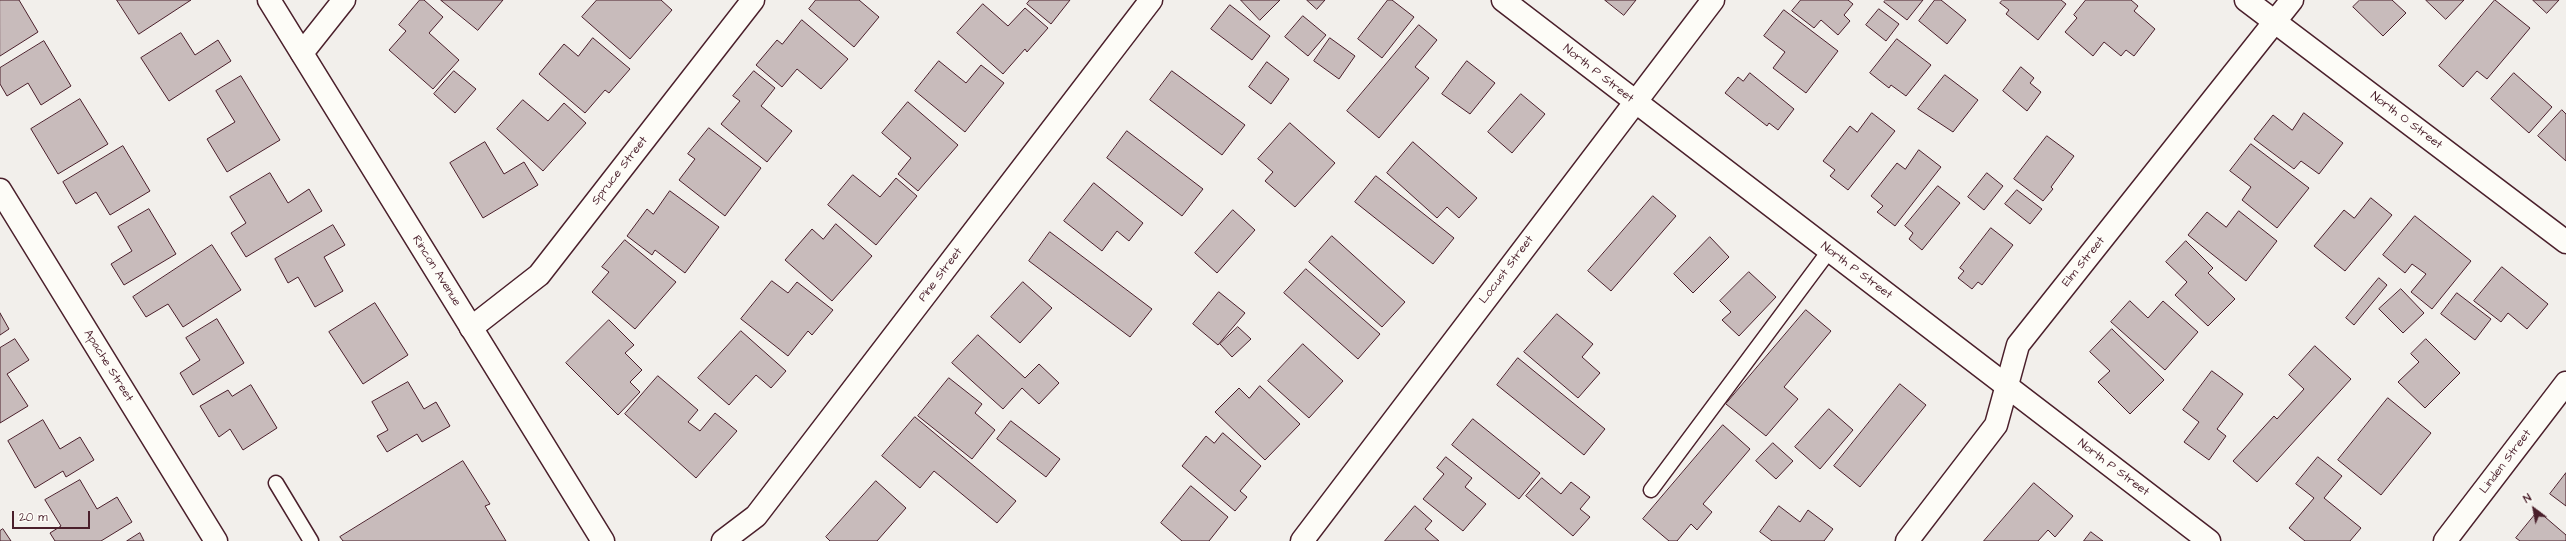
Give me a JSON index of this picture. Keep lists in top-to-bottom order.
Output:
{
  "streets": {
    "street": [
      "North P Street",
      "North O Street",
      "Spruce Street",
      "Elm Street",
      "Locust Street",
      "Rincon Avenue",
      "Pine Street",
      "Apache Street",
      "Linden Street"
    ]
  },
  "crossings": [
    ["North P Street", "Elm Street"],
    ["North P Street", "Locust Street"],
    ["North O Street", "Elm Street"],
    ["Spruce Street", "Rincon Avenue"]
  ],
  "scale_bar": "20 m",
  "north": "top left"
}
